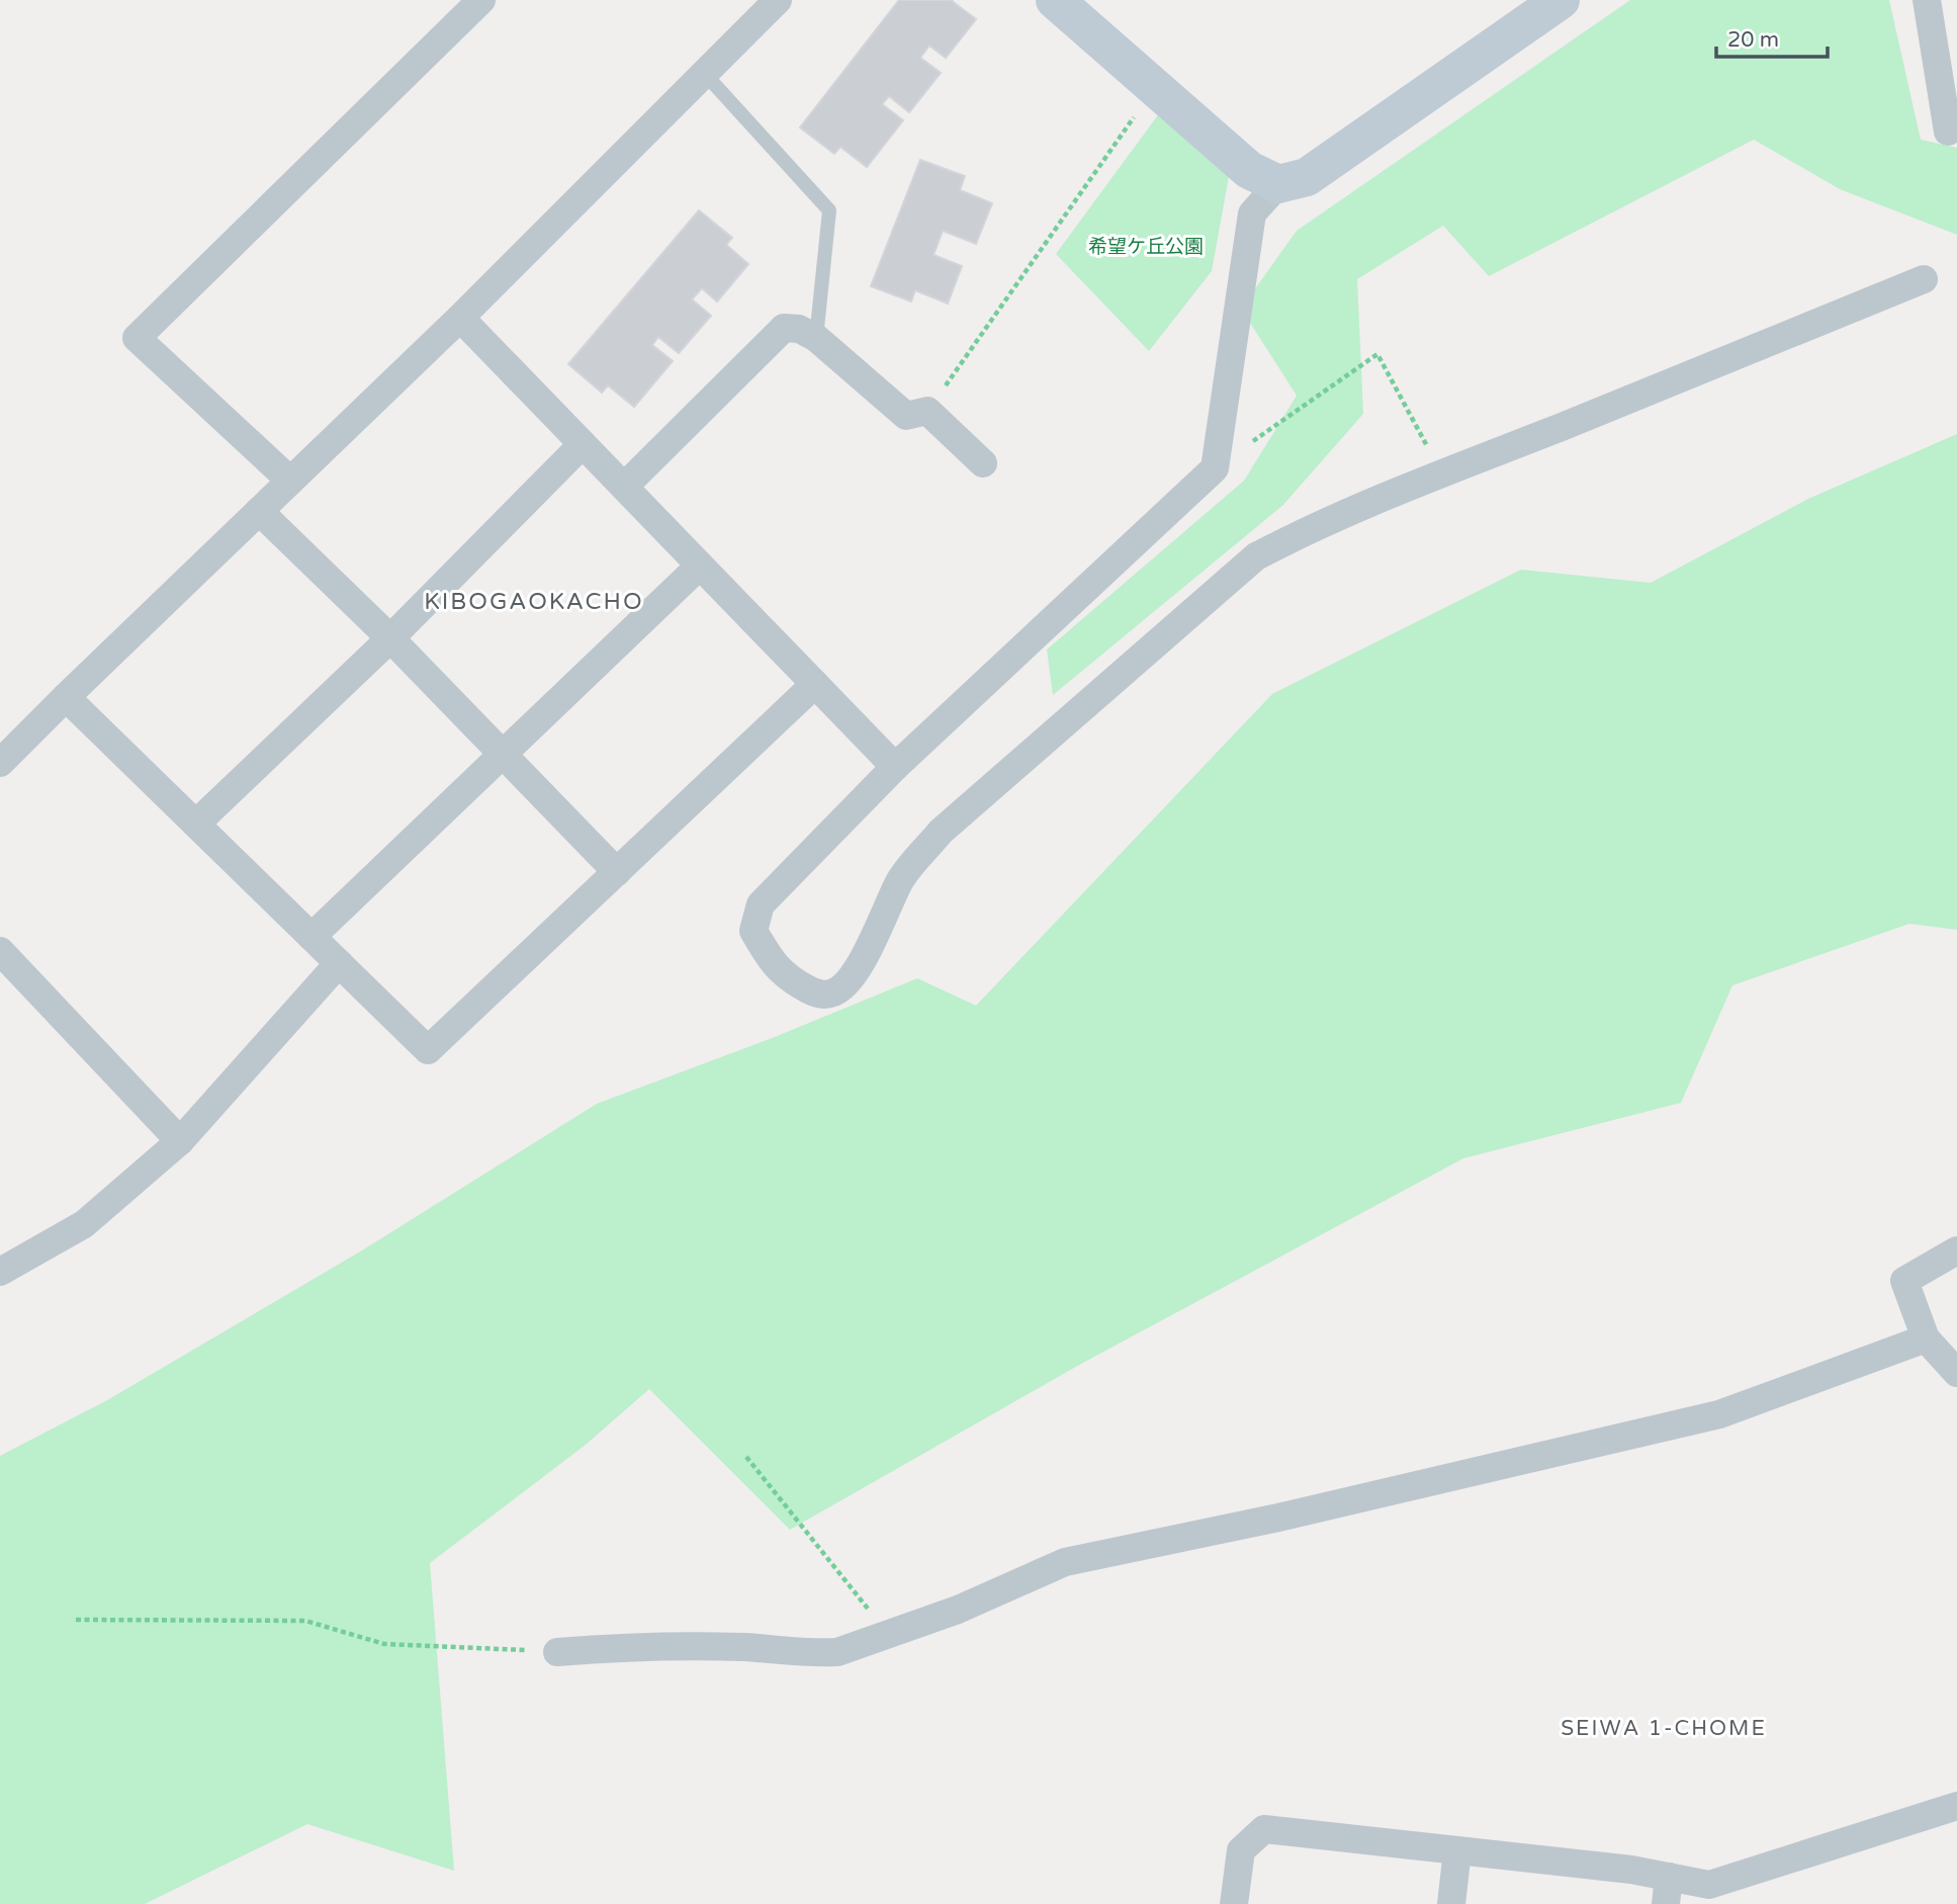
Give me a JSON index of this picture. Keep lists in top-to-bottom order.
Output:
{
  "districts": ["KIBOGAOKACHO", "SEIWA 1-CHOME"],
  "parks": ["希望ケ丘公園"],
  "scale_bar": "20 m"
}
